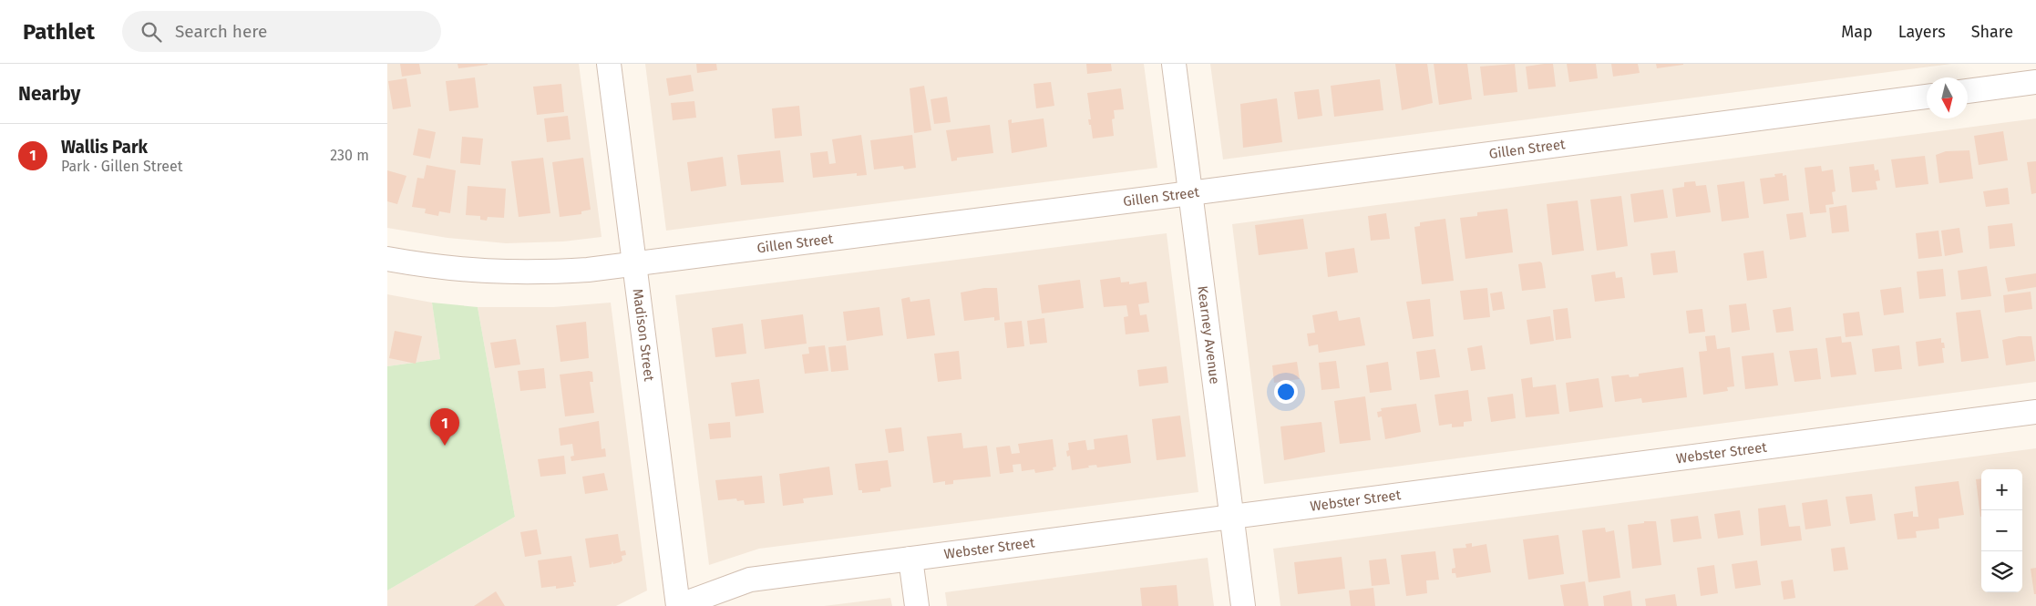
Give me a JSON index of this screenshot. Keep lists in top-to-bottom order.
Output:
{
  "streets": {
    "street": [
      "Gillen Street",
      "Madison Street",
      "Kearney Avenue",
      "Webster Street"
    ]
  },
  "crossings": [
    ["Gillen Street", "Madison Street"],
    ["Gillen Street", "Kearney Avenue"],
    ["Madison Street", "Webster Street"],
    ["Kearney Avenue", "Webster Street"]
  ],
  "north": "bottom",
  "page": {
    "header": "Pathlet",
    "search": "Search here",
    "nav": ["Map", "Layers", "Share"],
    "heading": "Nearby",
    "list": [
      {
        "mark": "1",
        "name": "Wallis Park",
        "note": "Park · Gillen Street",
        "value": "230 m"
      }
    ],
    "pins": "1",
    "map_buttons": ["+", "−"]
  }
}
